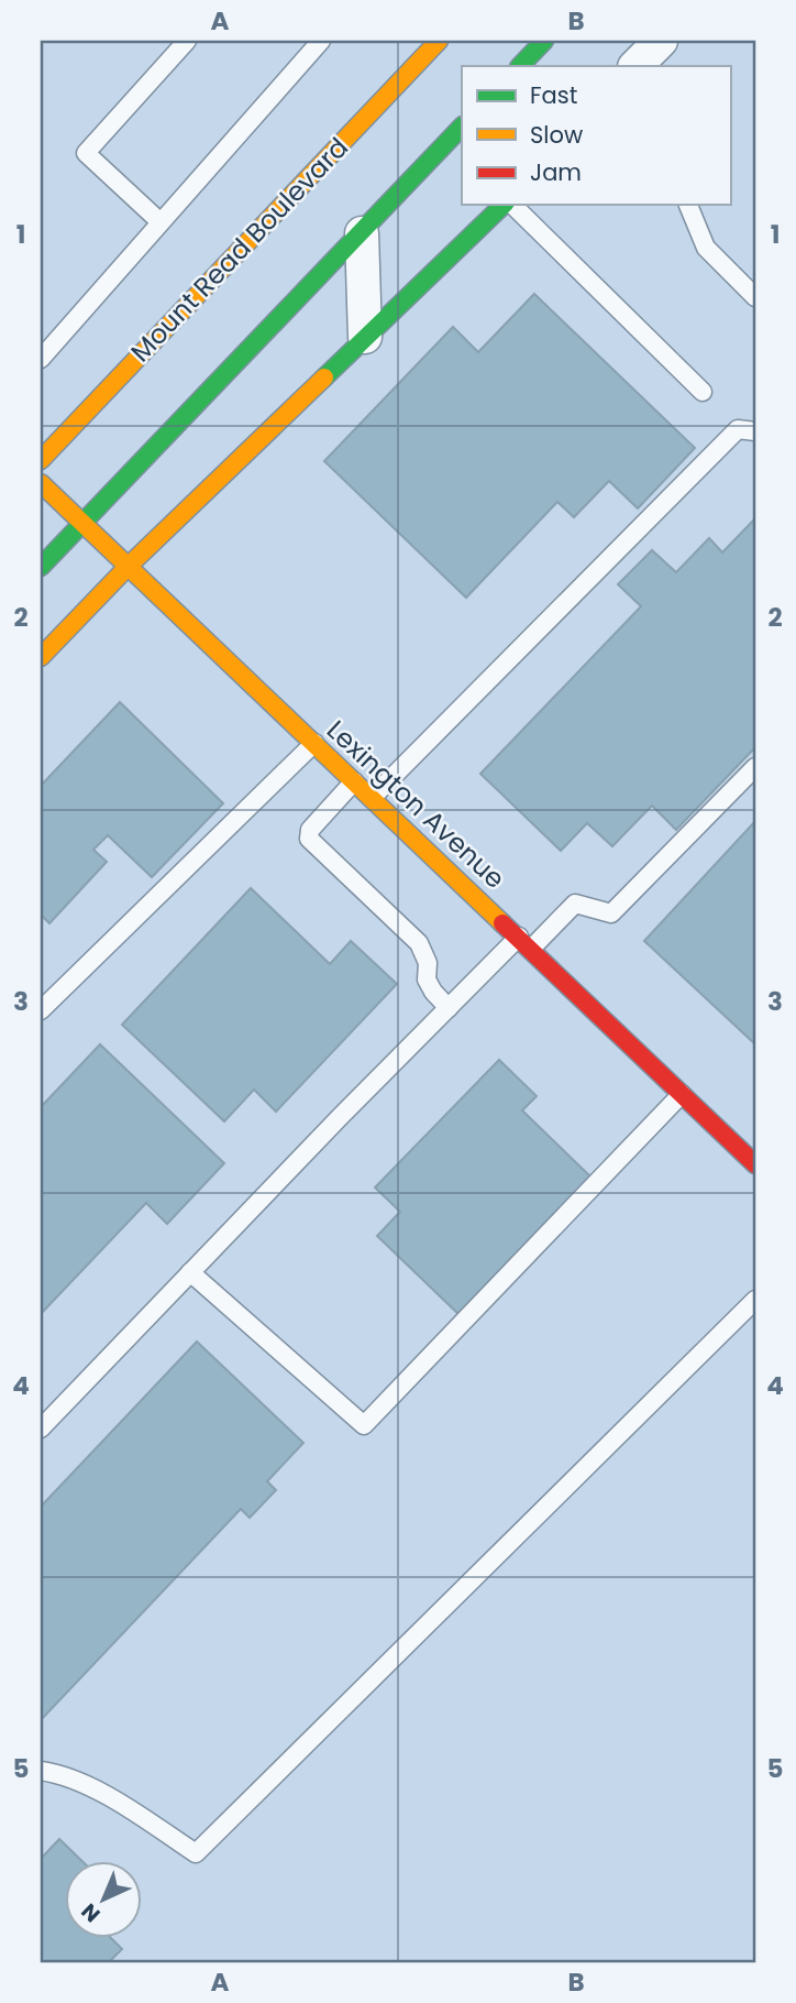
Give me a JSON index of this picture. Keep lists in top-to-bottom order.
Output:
{
  "streets": {
    "main road": ["Mount Read Boulevard", "Lexington Avenue"]
  },
  "legend": ["Fast", "Slow", "Jam"],
  "north": "bottom left",
  "grid": {
    "columns": ["A", "B"],
    "rows": [
      "1",
      "2",
      "3",
      "4",
      "5"
    ]
  }
}
